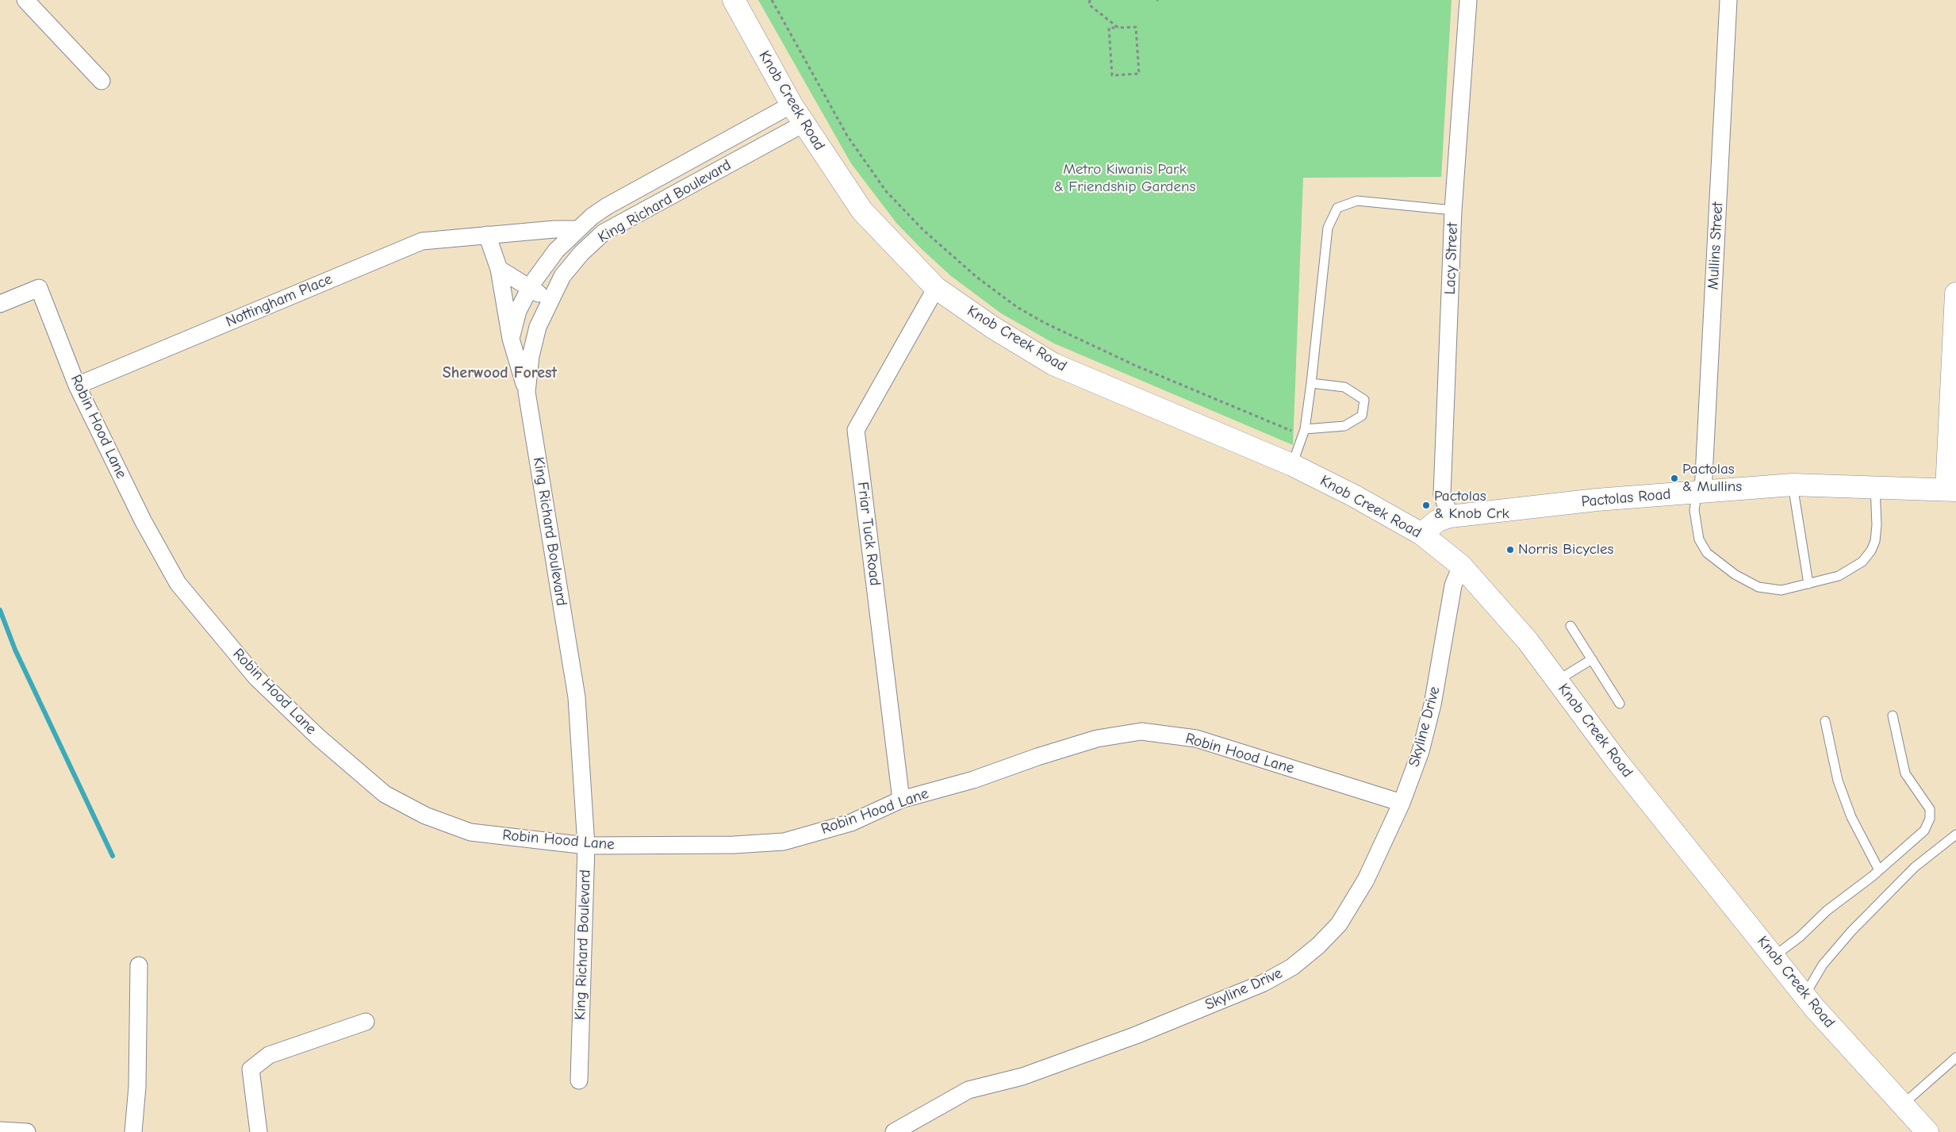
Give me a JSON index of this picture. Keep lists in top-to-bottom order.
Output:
{
  "streets": {
    "main road": ["Knob Creek Road", "Pactolas Road"],
    "street": [
      "King Richard Boulevard",
      "Mullins Street",
      "Lacy Street",
      "Nottingham Place",
      "Robin Hood Lane",
      "Friar Tuck Road",
      "Skyline Drive"
    ]
  },
  "crossings": [
    ["Knob Creek Road", "King Richard Boulevard"],
    ["Knob Creek Road", "Pactolas Road"],
    ["Knob Creek Road", "Friar Tuck Road"],
    ["Knob Creek Road", "Skyline Drive"],
    ["King Richard Boulevard", "Nottingham Place"],
    ["King Richard Boulevard", "Robin Hood Lane"],
    ["Mullins Street", "Pactolas Road"],
    ["Lacy Street", "Pactolas Road"],
    ["Nottingham Place", "Robin Hood Lane"],
    ["Robin Hood Lane", "Friar Tuck Road"],
    ["Robin Hood Lane", "Skyline Drive"]
  ],
  "districts": ["Sherwood Forest"],
  "parks": ["Metro Kiwanis Park & Friendship Gardens"],
  "places": ["Pactolas & Mullins", "Pactolas & Knob Crk", "Norris Bicycles"]
}
